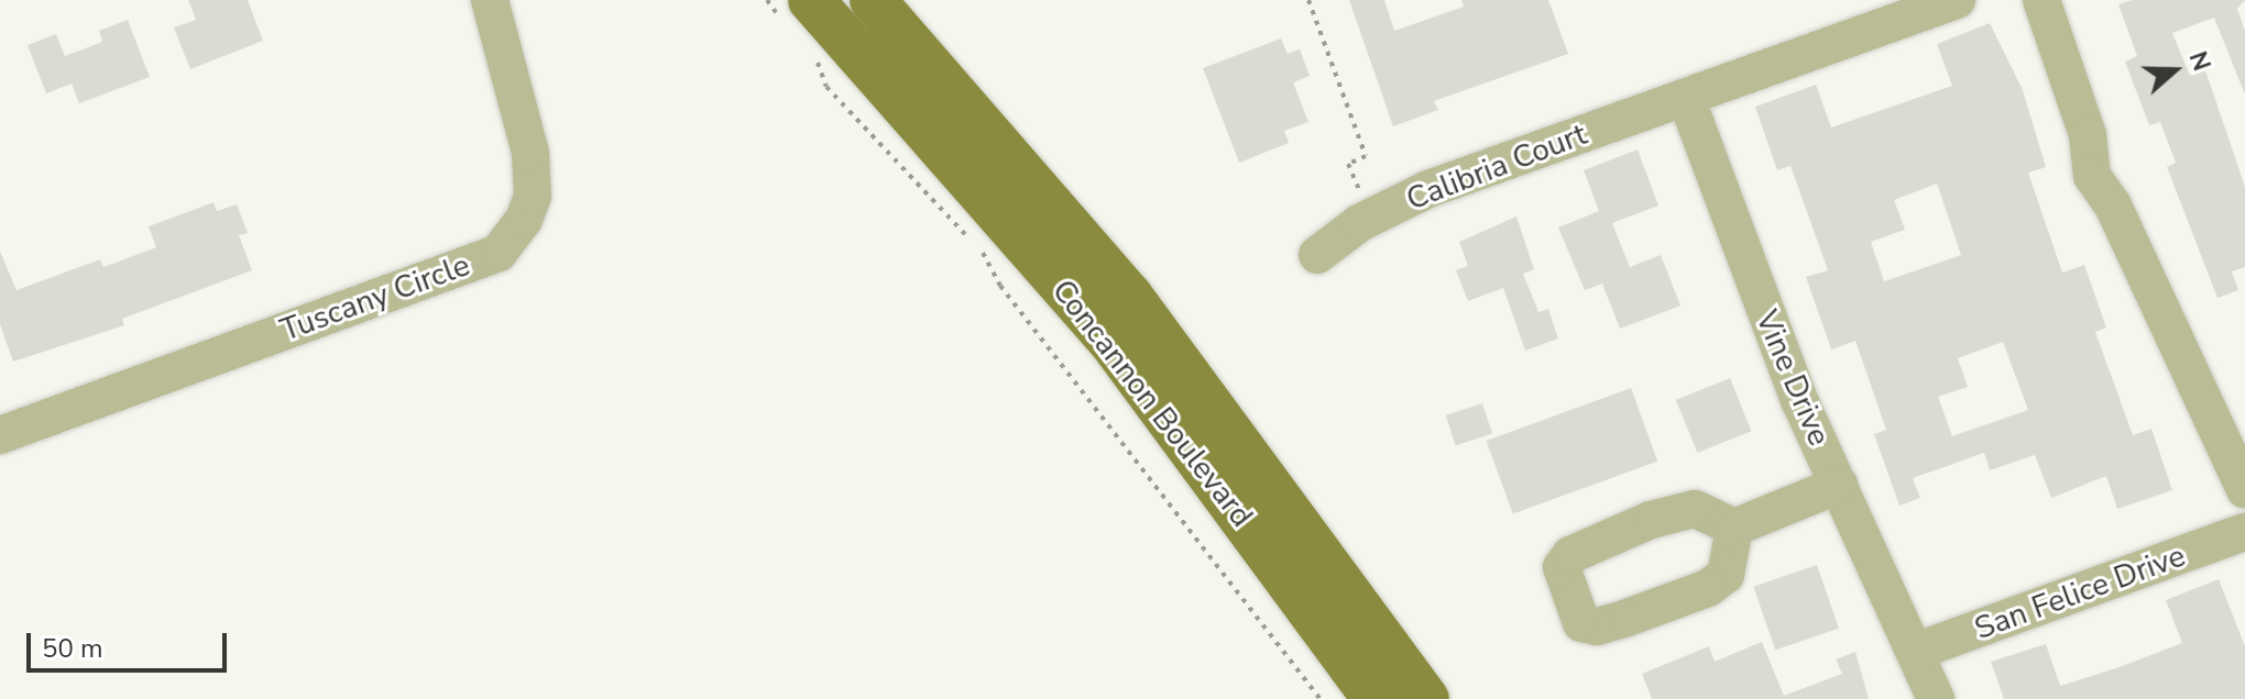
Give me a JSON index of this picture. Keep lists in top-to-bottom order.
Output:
{
  "streets": {
    "main road": ["Concannon Boulevard"],
    "street": [
      "Calibria Court",
      "Tuscany Circle",
      "Vine Drive",
      "San Felice Drive"
    ]
  },
  "crossings": [
    ["Calibria Court", "Vine Drive"],
    ["Vine Drive", "San Felice Drive"]
  ],
  "scale_bar": "50 m",
  "north": "right"
}
